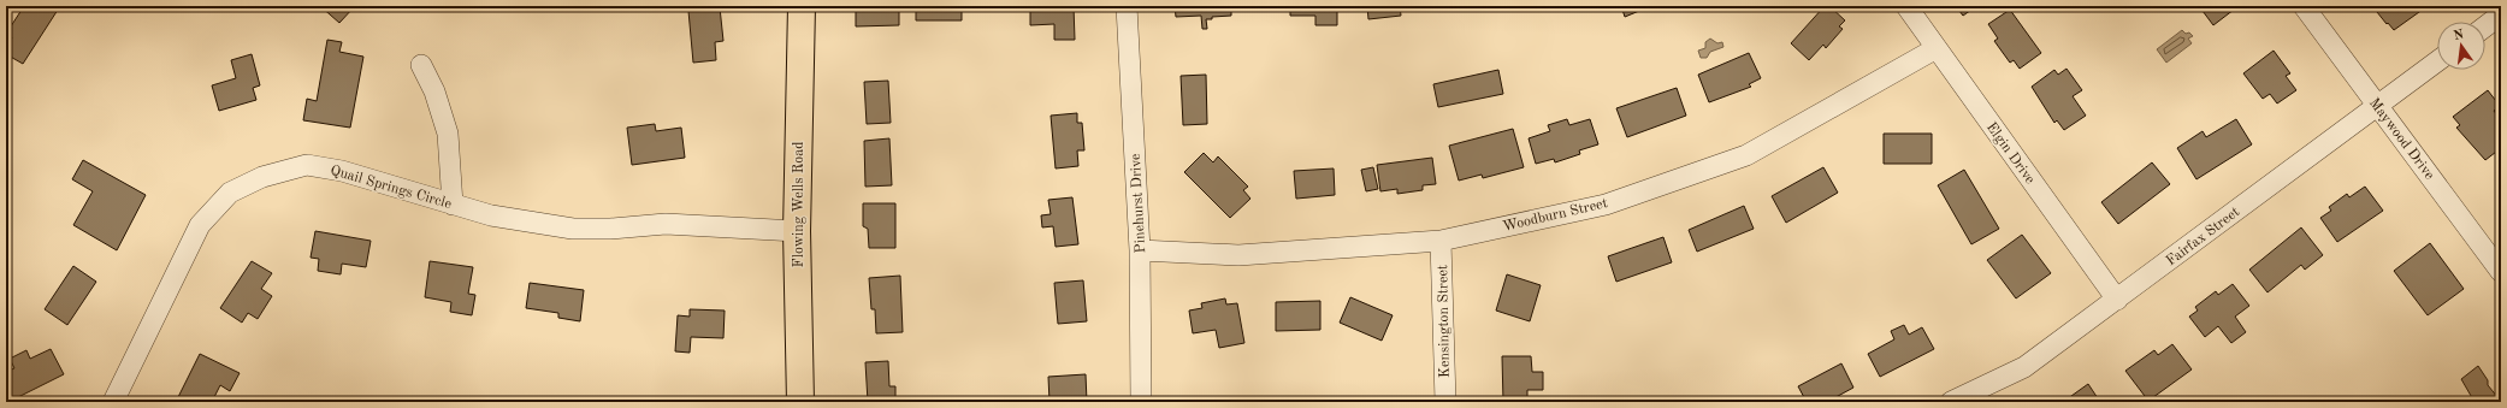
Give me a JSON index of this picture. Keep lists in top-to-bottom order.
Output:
{
  "streets": {
    "main road": ["Flowing Wells Road"],
    "street": [
      "Maywood Drive",
      "Elgin Drive",
      "Quail Springs Circle",
      "Pinehurst Drive",
      "Woodburn Street",
      "Fairfax Street",
      "Kensington Street"
    ]
  },
  "crossings": [
    ["Maywood Drive", "Fairfax Street"],
    ["Elgin Drive", "Woodburn Street"],
    ["Elgin Drive", "Fairfax Street"],
    ["Quail Springs Circle", "Flowing Wells Road"],
    ["Pinehurst Drive", "Woodburn Street"],
    ["Woodburn Street", "Kensington Street"]
  ],
  "north": "top"
}
